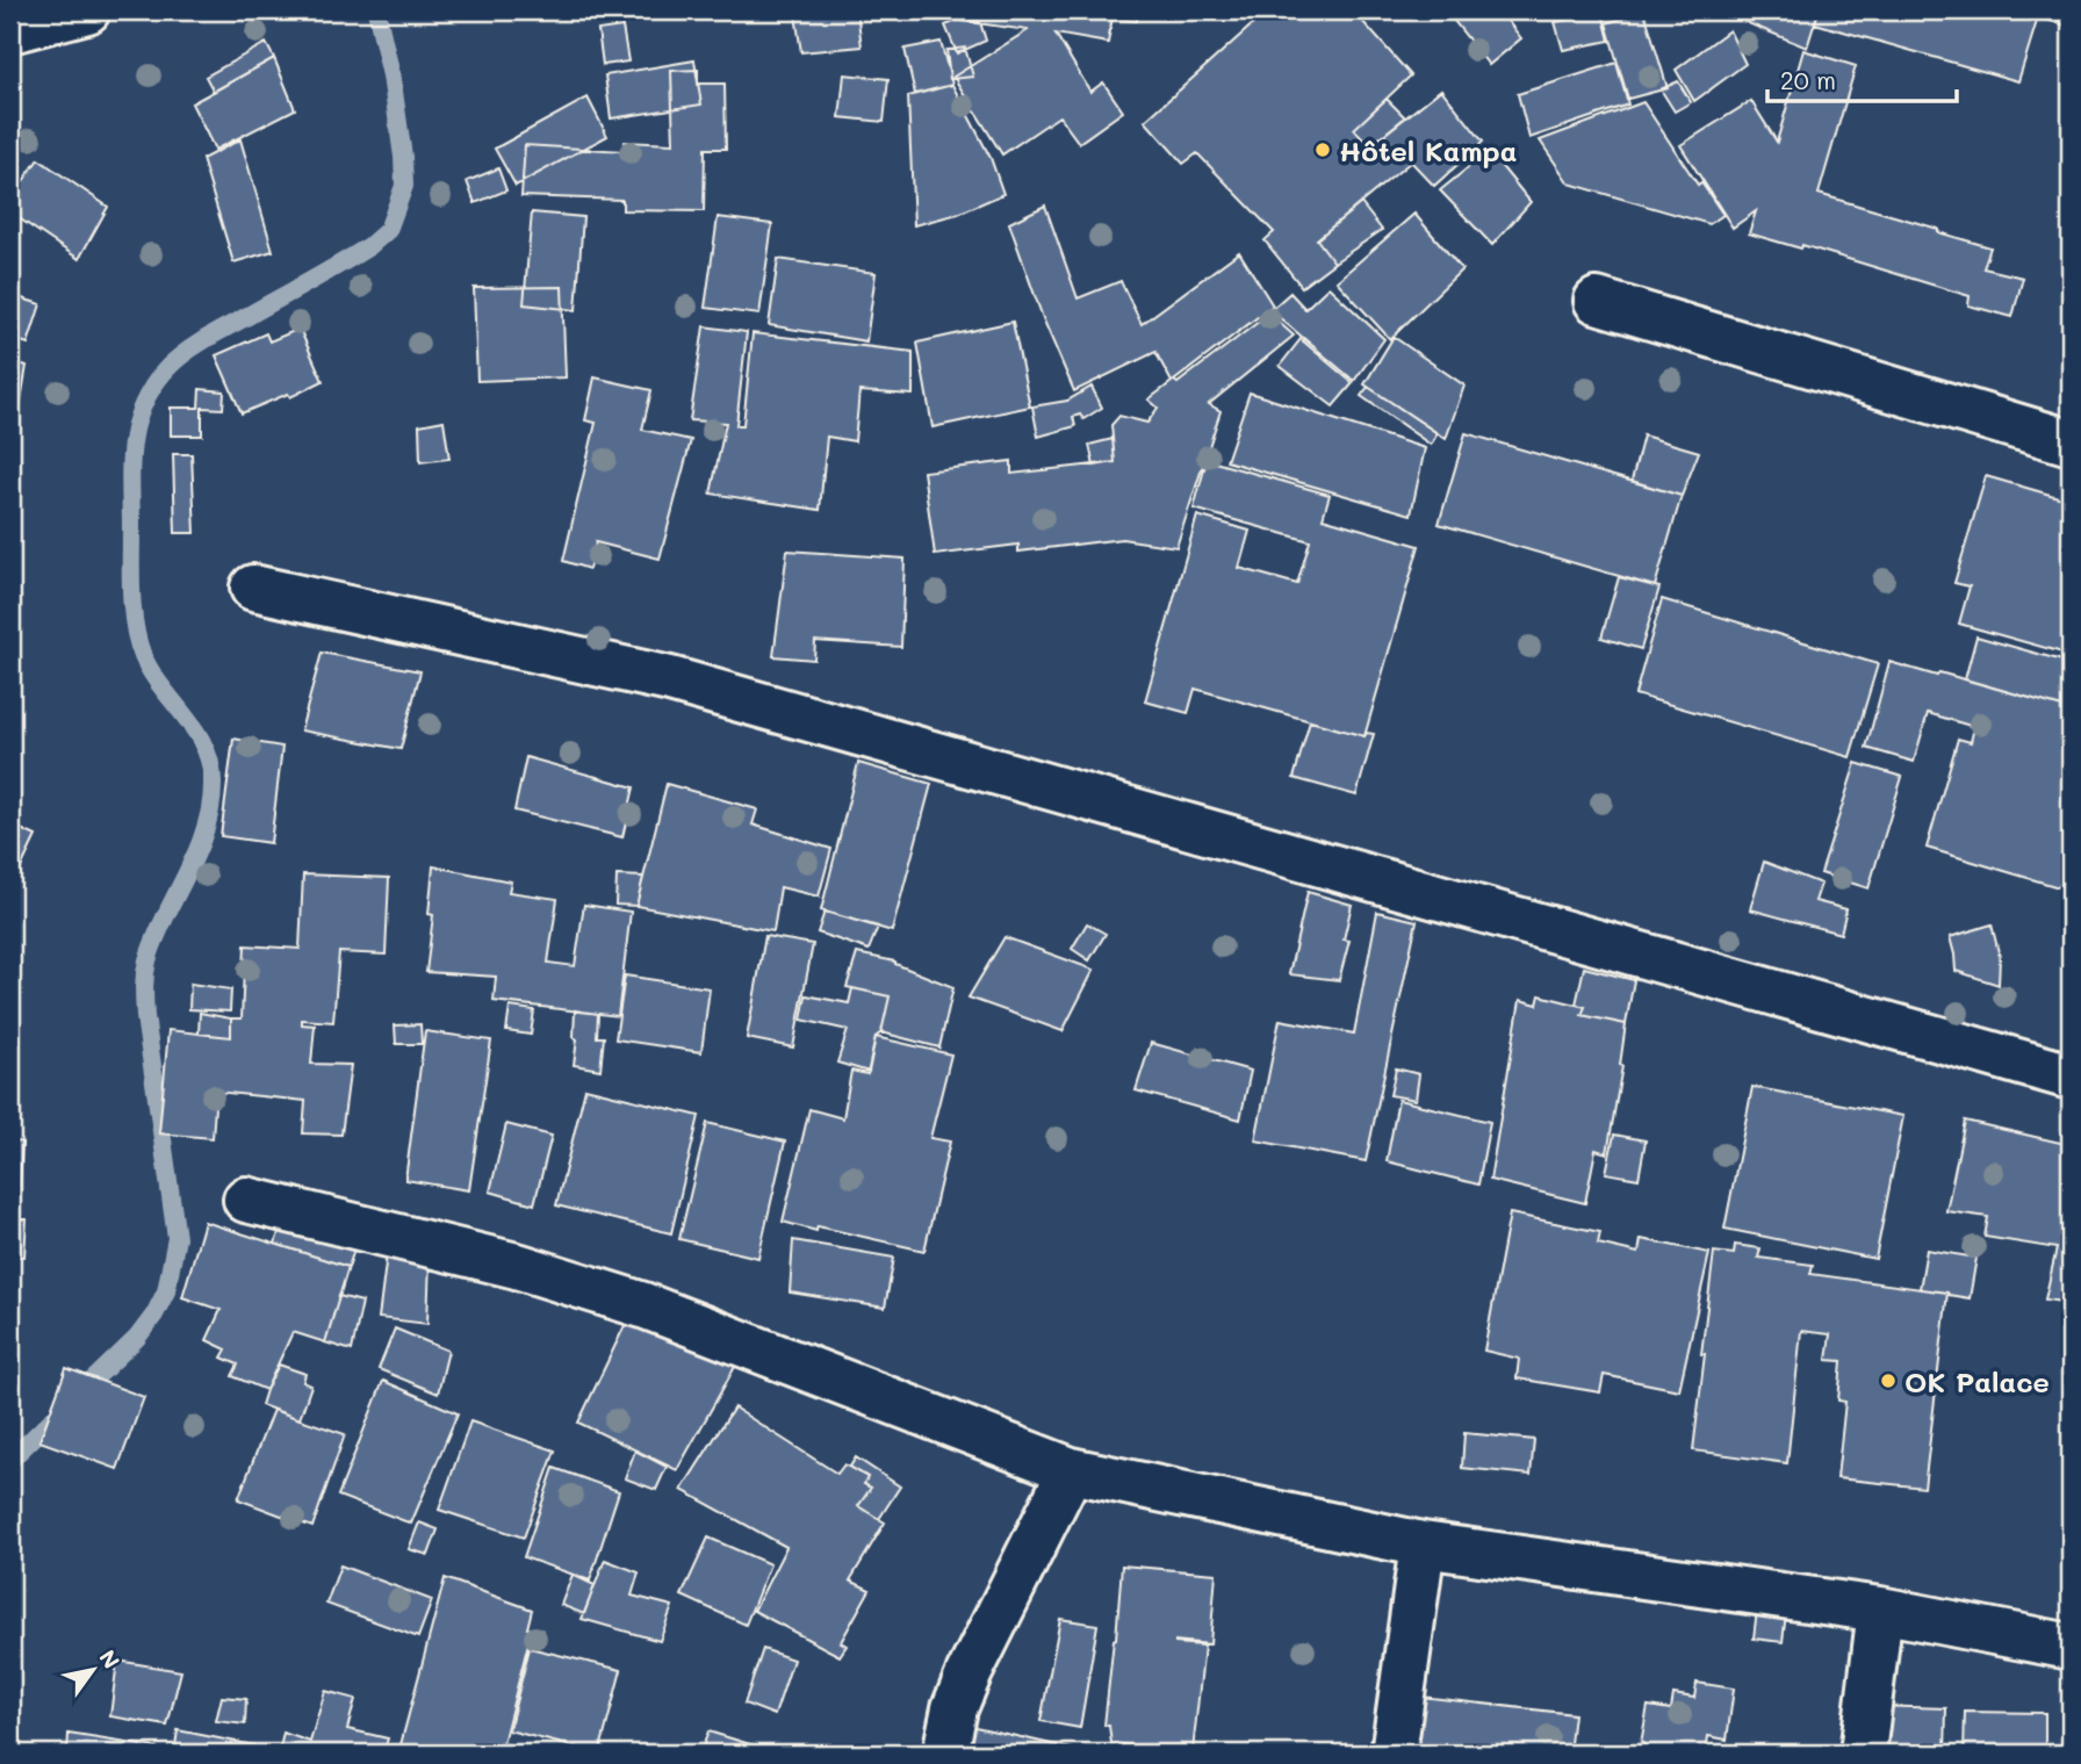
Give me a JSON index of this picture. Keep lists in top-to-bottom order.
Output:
{
  "places": ["Hôtel Kampa", "OK Palace"],
  "scale_bar": "20 m",
  "north": "top right"
}
